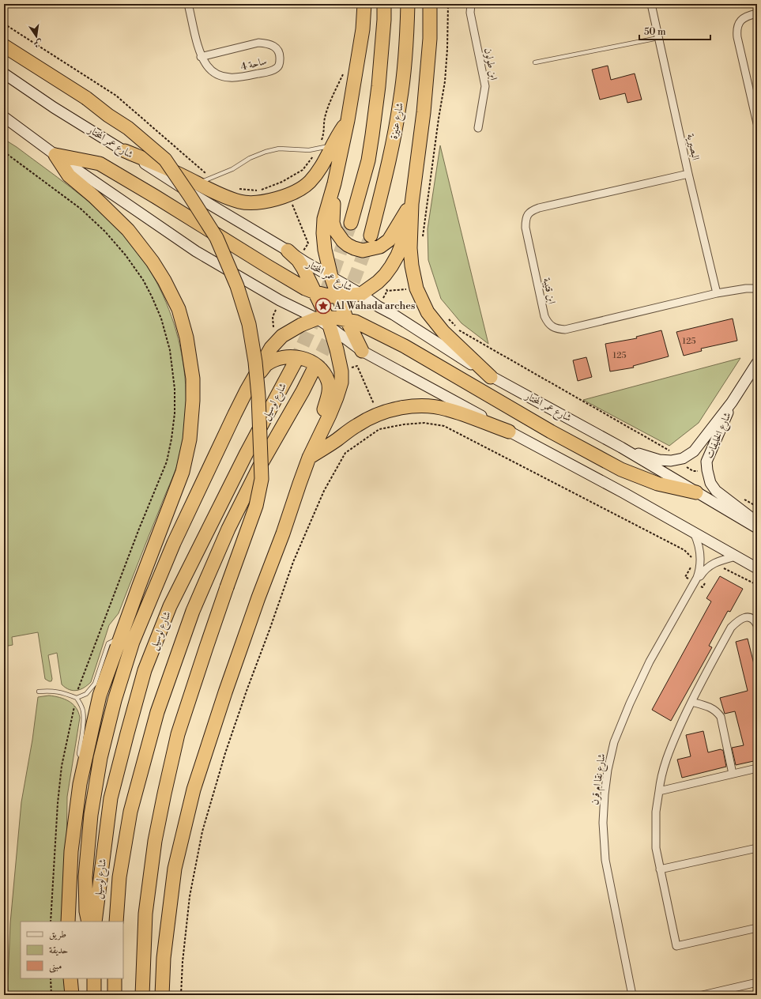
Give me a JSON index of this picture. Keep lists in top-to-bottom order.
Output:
{
  "streets": {
    "highway": ["شارع عنيزة", "شارع لوسيل"],
    "main road": ["شارع عمر المختار", "شارع الخليفات"],
    "street": [
      "ساحة 4",
      "ابن طولون",
      "البصيرية",
      "ابن قتيبة",
      "شارع نقا ام قرن"
    ]
  },
  "crossings": [
    ["شارع عمر المختار", "شارع الخليفات"],
    ["البصيرية", "ابن قتيبة"]
  ],
  "places": {
    "place": ["Al Wahada arches"]
  },
  "house_numbers": ["125", "125"],
  "legend": ["طريق", "حديقة", "مبنى"],
  "scale_bar": "50 m",
  "north": "bottom"
}
